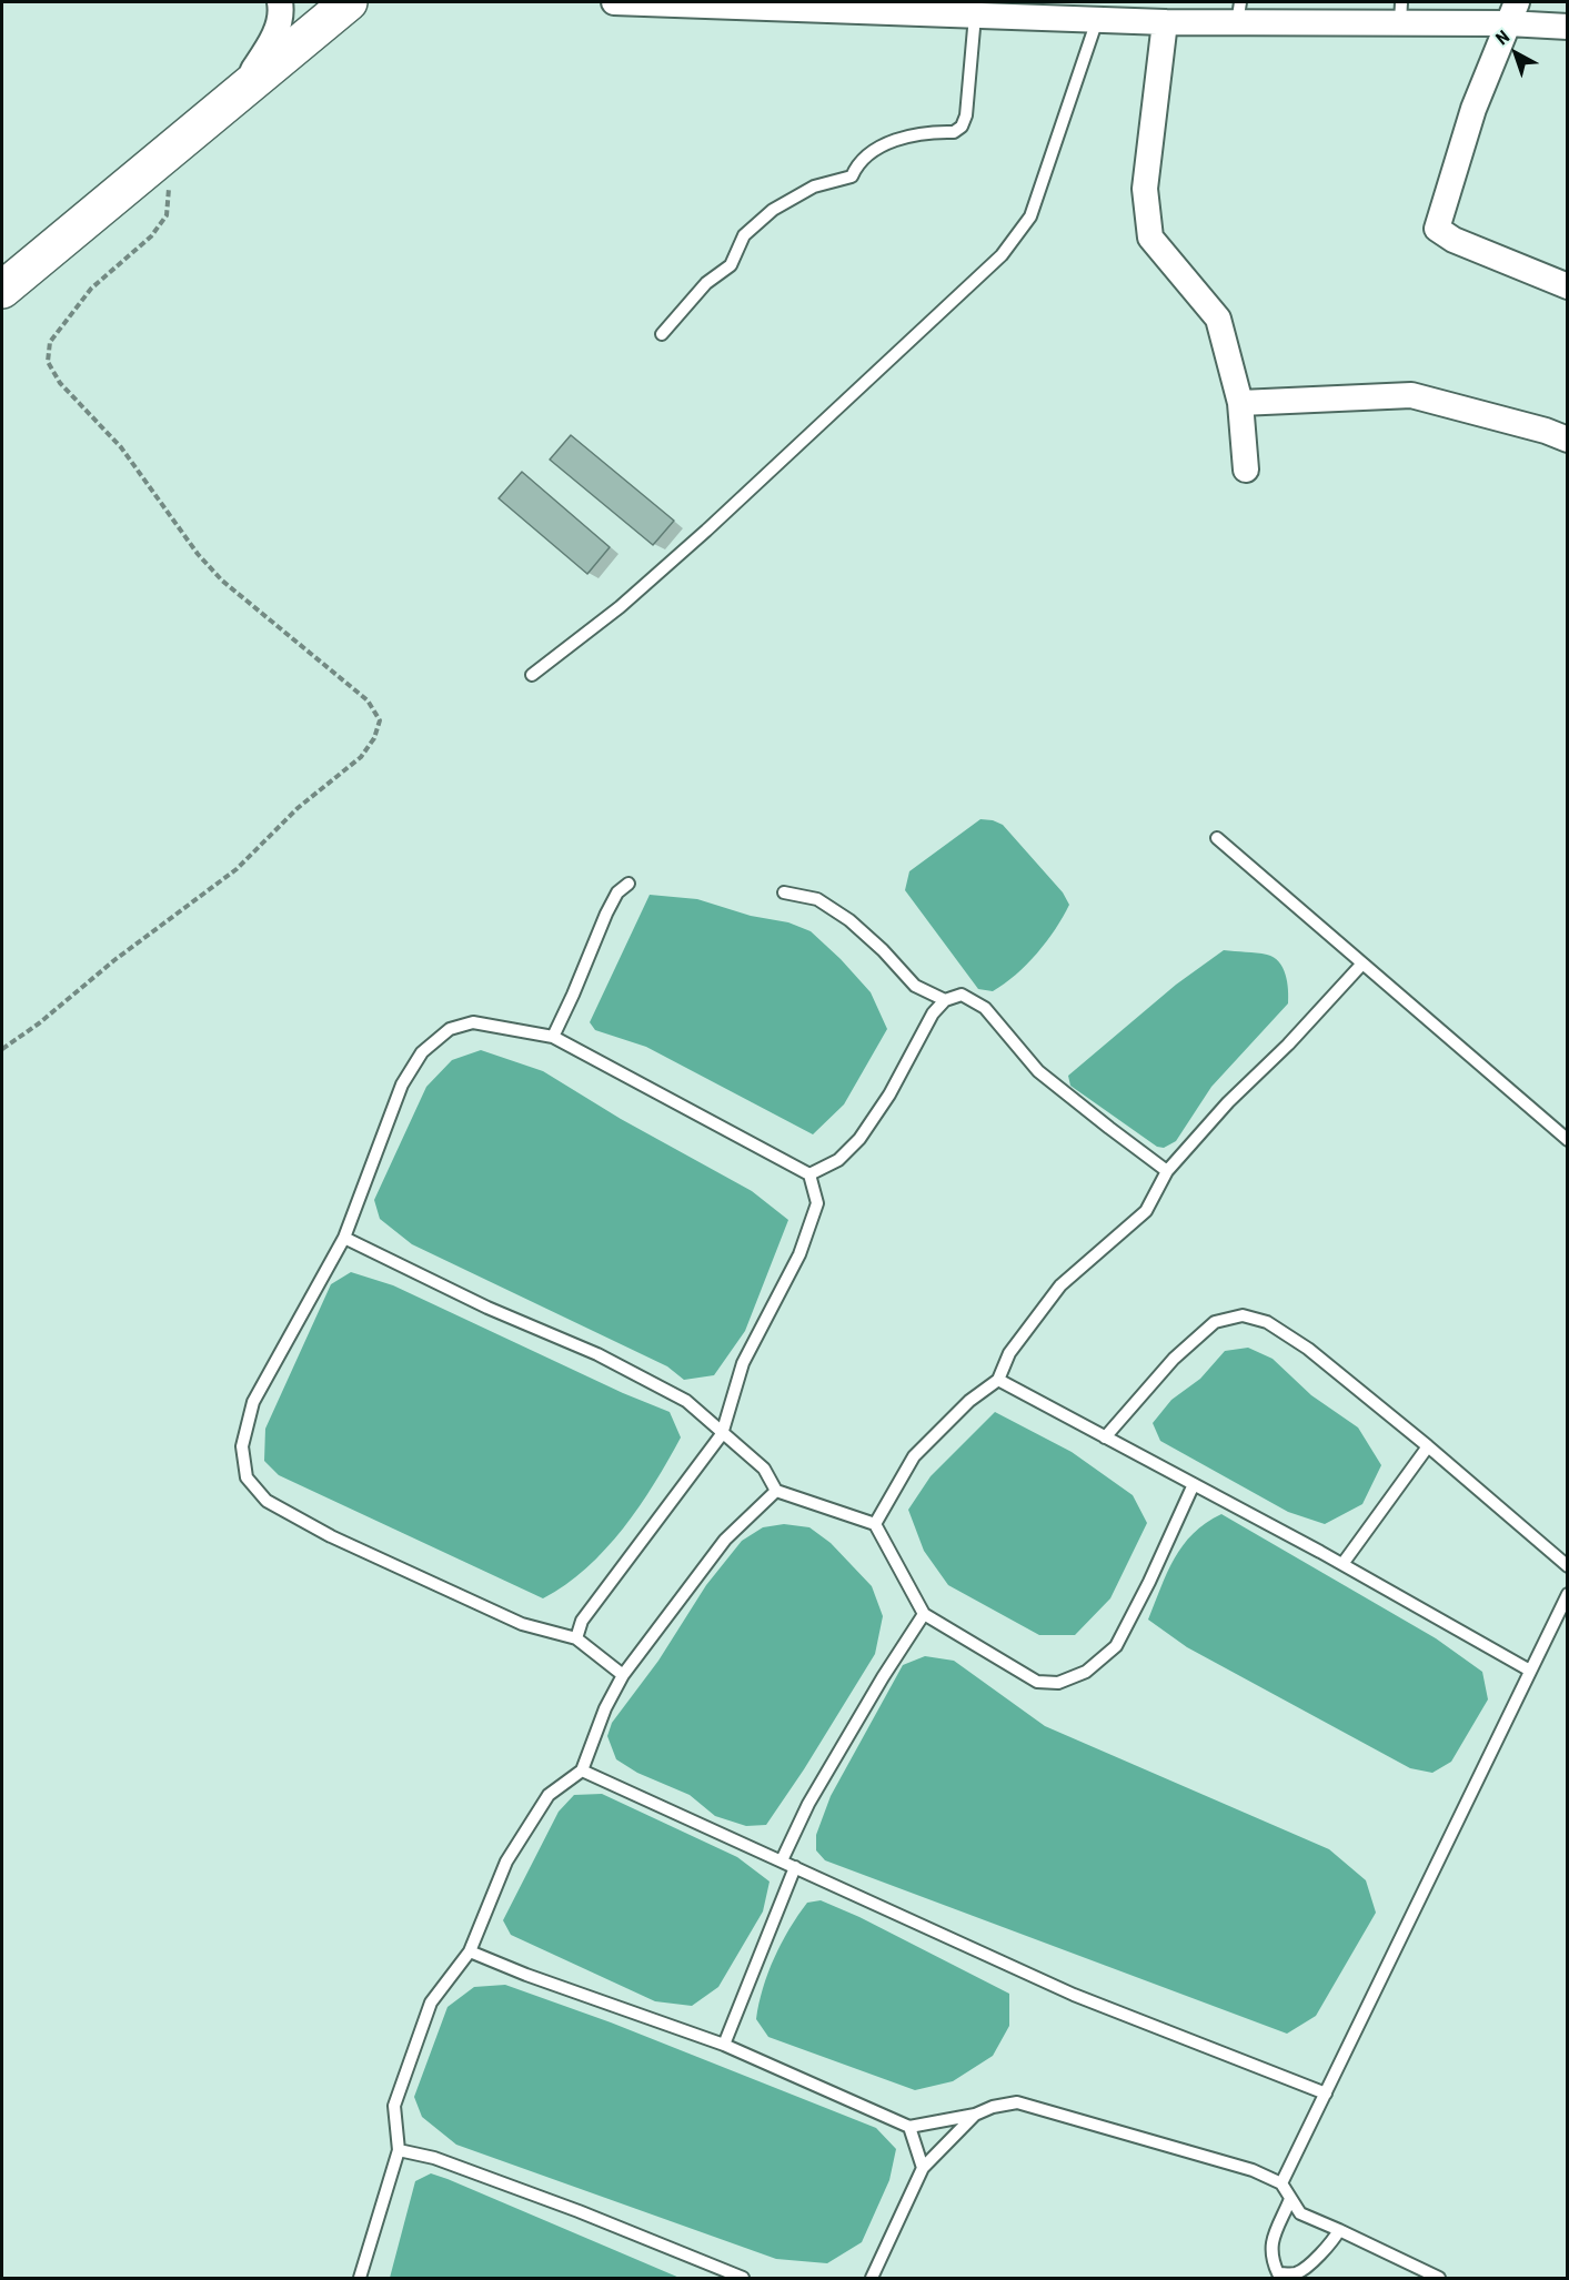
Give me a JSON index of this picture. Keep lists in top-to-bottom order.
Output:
{
  "north": "top left"
}
